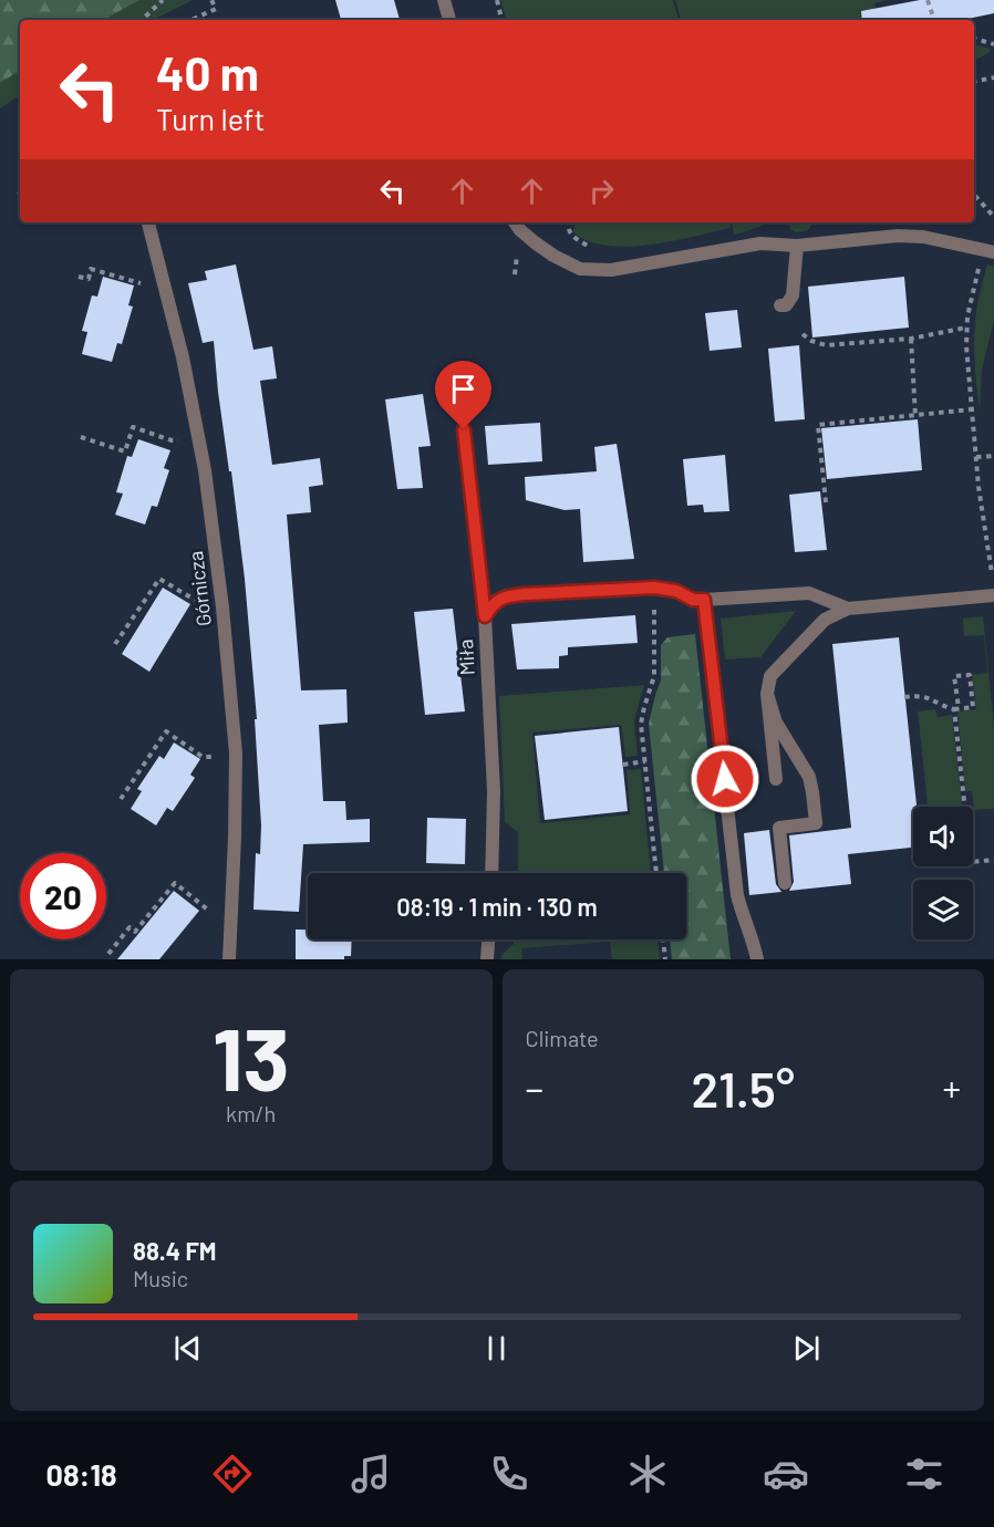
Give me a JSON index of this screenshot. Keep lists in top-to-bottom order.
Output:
{
  "streets": {
    "street": ["Górnicza", "Miła"]
  },
  "page": {
    "turn": ["40 m", "Turn left"],
    "limit": "20",
    "trip": "08:19 · 1 min · 130 m",
    "tile": [
      ["13", "km/h"],
      "Climate"
    ],
    "heat": ["−", "21.5°", "+"],
    "song": ["88.4 FM", "Music"],
    "tabs": "08:18"
  }
}
